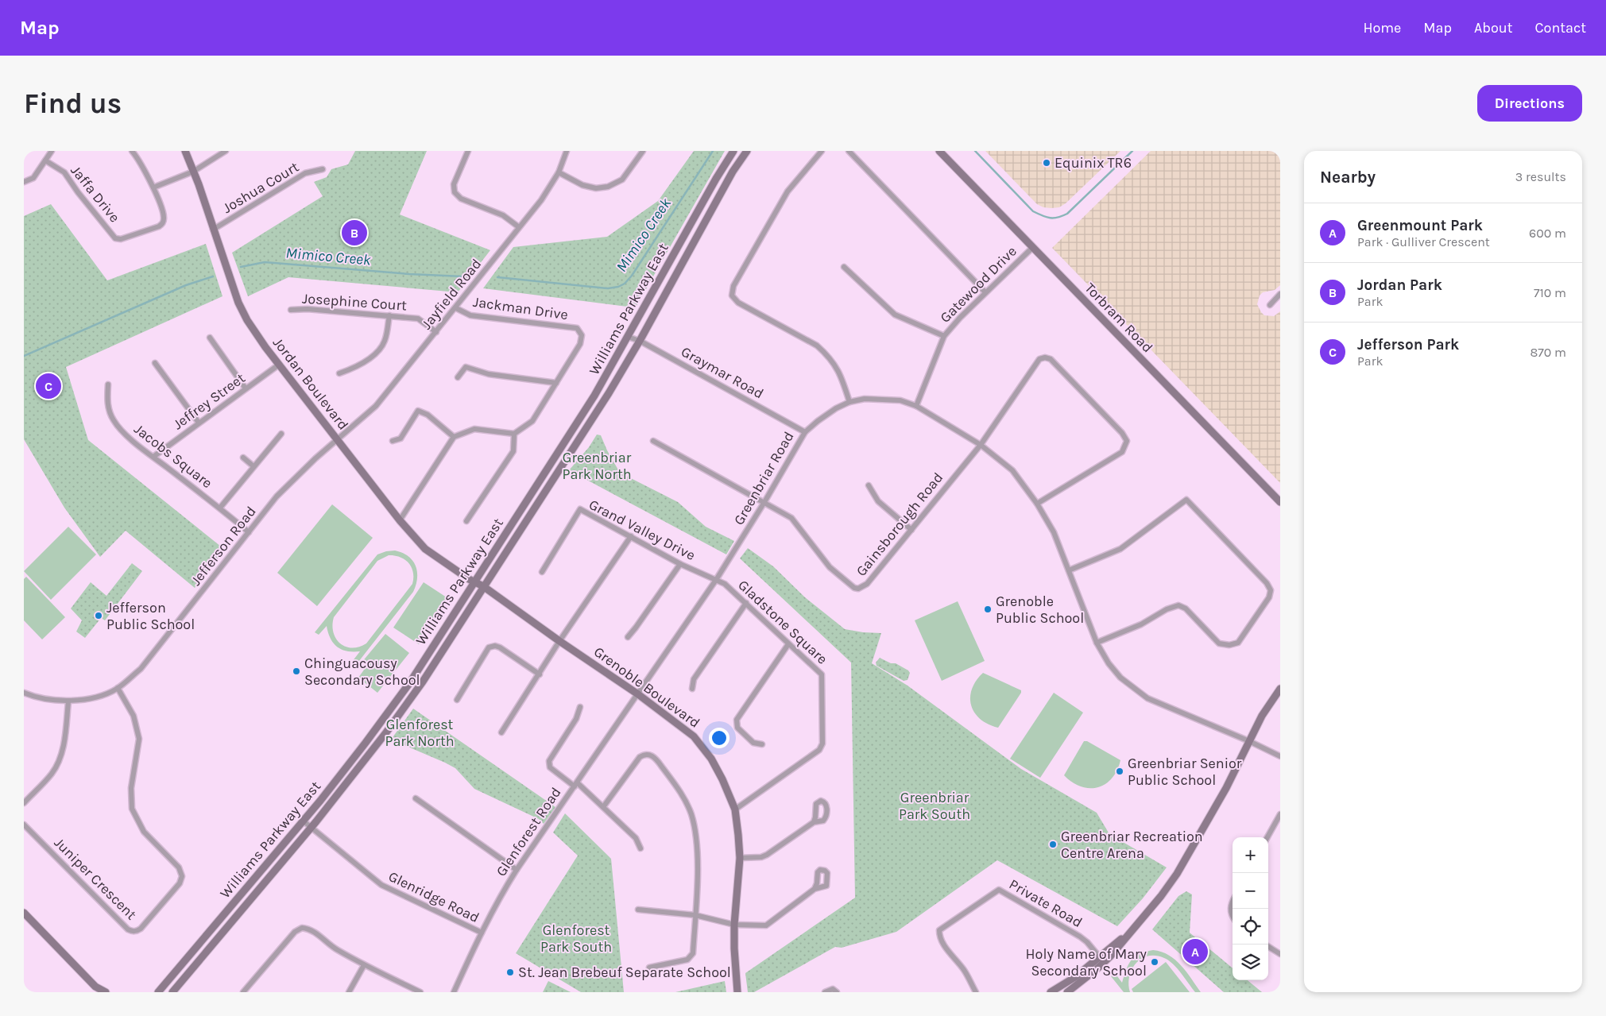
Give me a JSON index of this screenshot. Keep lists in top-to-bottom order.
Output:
{
  "streets": {
    "main road": [
      "Williams Parkway East",
      "Torbram Road",
      "Jordan Boulevard",
      "Grenoble Boulevard"
    ],
    "street": [
      "Joshua Court",
      "Jaffa Drive",
      "Gatewood Drive",
      "Jayfield Road",
      "Josephine Court",
      "Jackman Drive",
      "Graymar Road",
      "Jeffrey Street",
      "Jacobs Square",
      "Greenbriar Road",
      "Gainsborough Road",
      "Grand Valley Drive",
      "Jefferson Road",
      "Gladstone Square",
      "Glenforest Road",
      "Juniper Crescent",
      "Glenridge Road",
      "Private Road"
    ]
  },
  "crossings": [
    ["Joshua Court", "Jordan Boulevard"],
    ["Gatewood Drive", "Torbram Road"],
    ["Gatewood Drive", "Greenbriar Road"],
    ["Jayfield Road", "Josephine Court"],
    ["Jayfield Road", "Jackman Drive"],
    ["Jayfield Road", "Jordan Boulevard"],
    ["Jayfield Road", "Jefferson Road"],
    ["Williams Parkway East", "Graymar Road"],
    ["Williams Parkway East", "Jordan Boulevard"],
    ["Williams Parkway East", "Grenoble Boulevard"],
    ["Williams Parkway East", "Glenridge Road"],
    ["Graymar Road", "Greenbriar Road"],
    ["Jordan Boulevard", "Jeffrey Street"],
    ["Jordan Boulevard", "Jefferson Road"],
    ["Jordan Boulevard", "Grenoble Boulevard"],
    ["Jeffrey Street", "Jacobs Square"],
    ["Jacobs Square", "Jefferson Road"],
    ["Greenbriar Road", "Gainsborough Road"],
    ["Greenbriar Road", "Grand Valley Drive"],
    ["Greenbriar Road", "Gladstone Square"],
    ["Greenbriar Road", "Grenoble Boulevard"],
    ["Greenbriar Road", "Glenforest Road"],
    ["Grand Valley Drive", "Gladstone Square"],
    ["Jefferson Road", "Juniper Crescent"],
    ["Gladstone Square", "Grenoble Boulevard"],
    ["Grenoble Boulevard", "Glenforest Road"],
    ["Glenforest Road", "Glenridge Road"]
  ],
  "water": ["Mimico Creek"],
  "parks": [
    "Greenbriar Park North",
    "Glenforest Park North",
    "Greenbriar Park South",
    "Glenforest Park South"
  ],
  "places": [
    "Equinix TR6",
    "Grenoble Public School",
    "Jefferson Public School",
    "Chinguacousy Secondary School",
    "Greenbriar Senior Public School",
    "Greenbriar Recreation Centre Arena",
    "Holy Name of Mary Secondary School",
    "St. Jean Brebeuf Separate School"
  ],
  "page": {
    "header": "Map",
    "nav": [
      "Home",
      "Map",
      "About",
      "Contact"
    ],
    "buttons": "Directions",
    "title": "Find us",
    "heading": ["Nearby", "3 results"],
    "list": [
      {
        "mark": "A",
        "name": "Greenmount Park",
        "note": "Park · Gulliver Crescent",
        "value": "600 m"
      },
      {
        "mark": "B",
        "name": "Jordan Park",
        "note": "Park",
        "value": "710 m"
      },
      {
        "mark": "C",
        "name": "Jefferson Park",
        "note": "Park",
        "value": "870 m"
      }
    ],
    "pins": ["B", "C", "A"],
    "map_buttons": ["+", "−"]
  }
}
